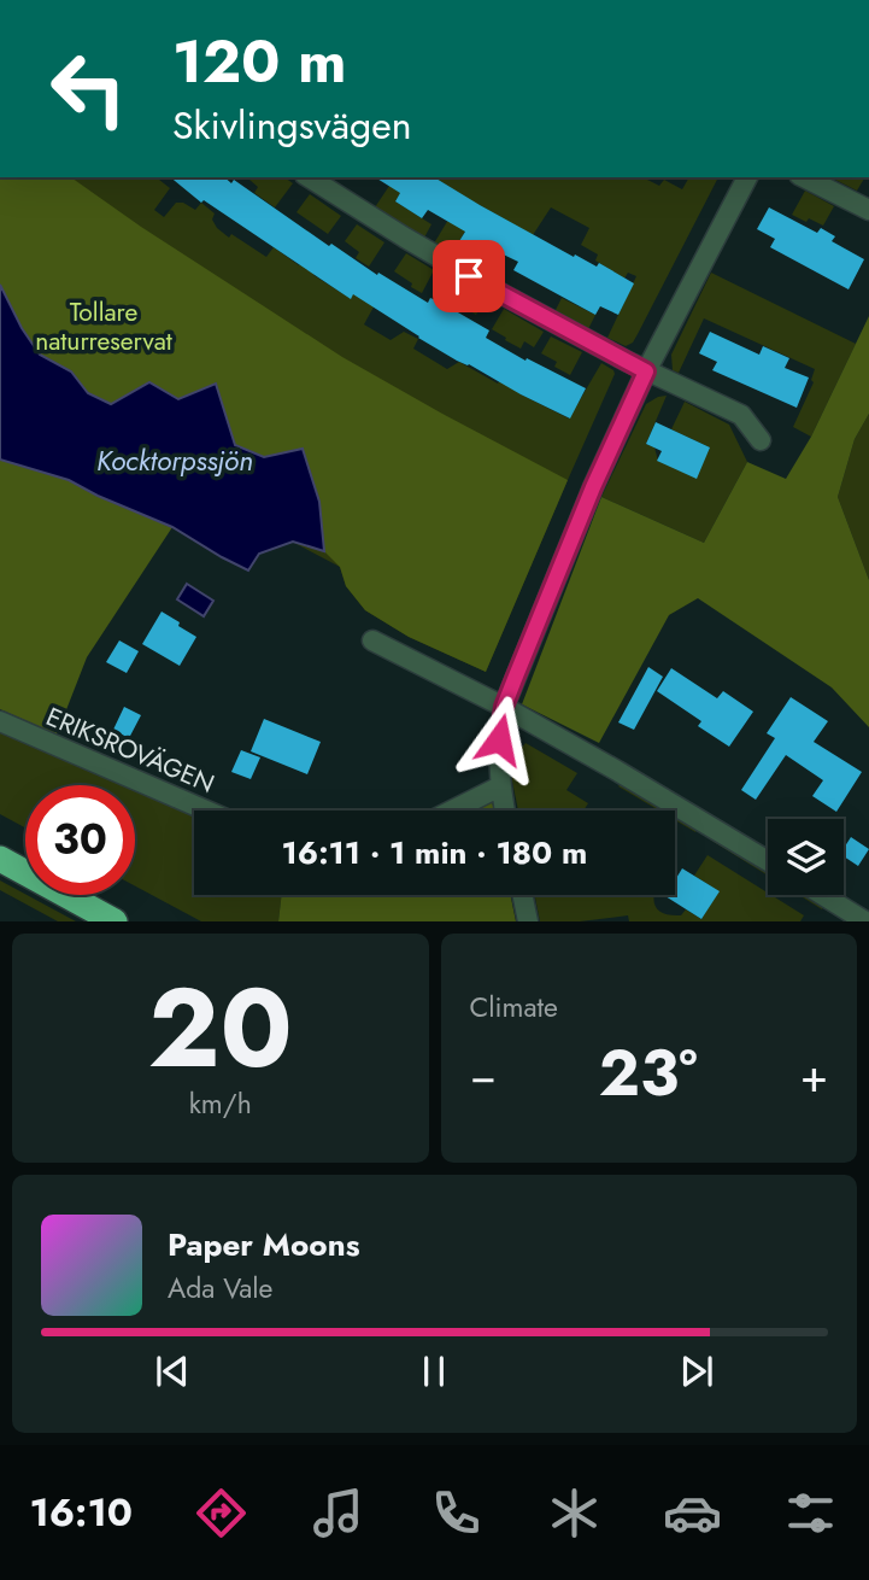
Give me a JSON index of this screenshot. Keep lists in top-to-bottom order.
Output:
{
  "streets": {
    "street": ["ERIKSROVÄGEN"]
  },
  "water": ["Kocktorpssjön"],
  "parks": ["Tollare naturreservat"],
  "page": {
    "turn": ["120 m", "Skivlingsvägen"],
    "limit": "30",
    "trip": "16:11 · 1 min · 180 m",
    "tile": [
      ["20", "km/h"],
      "Climate"
    ],
    "heat": ["−", "23°", "+"],
    "song": ["Paper Moons", "Ada Vale"],
    "tabs": "16:10"
  }
}
